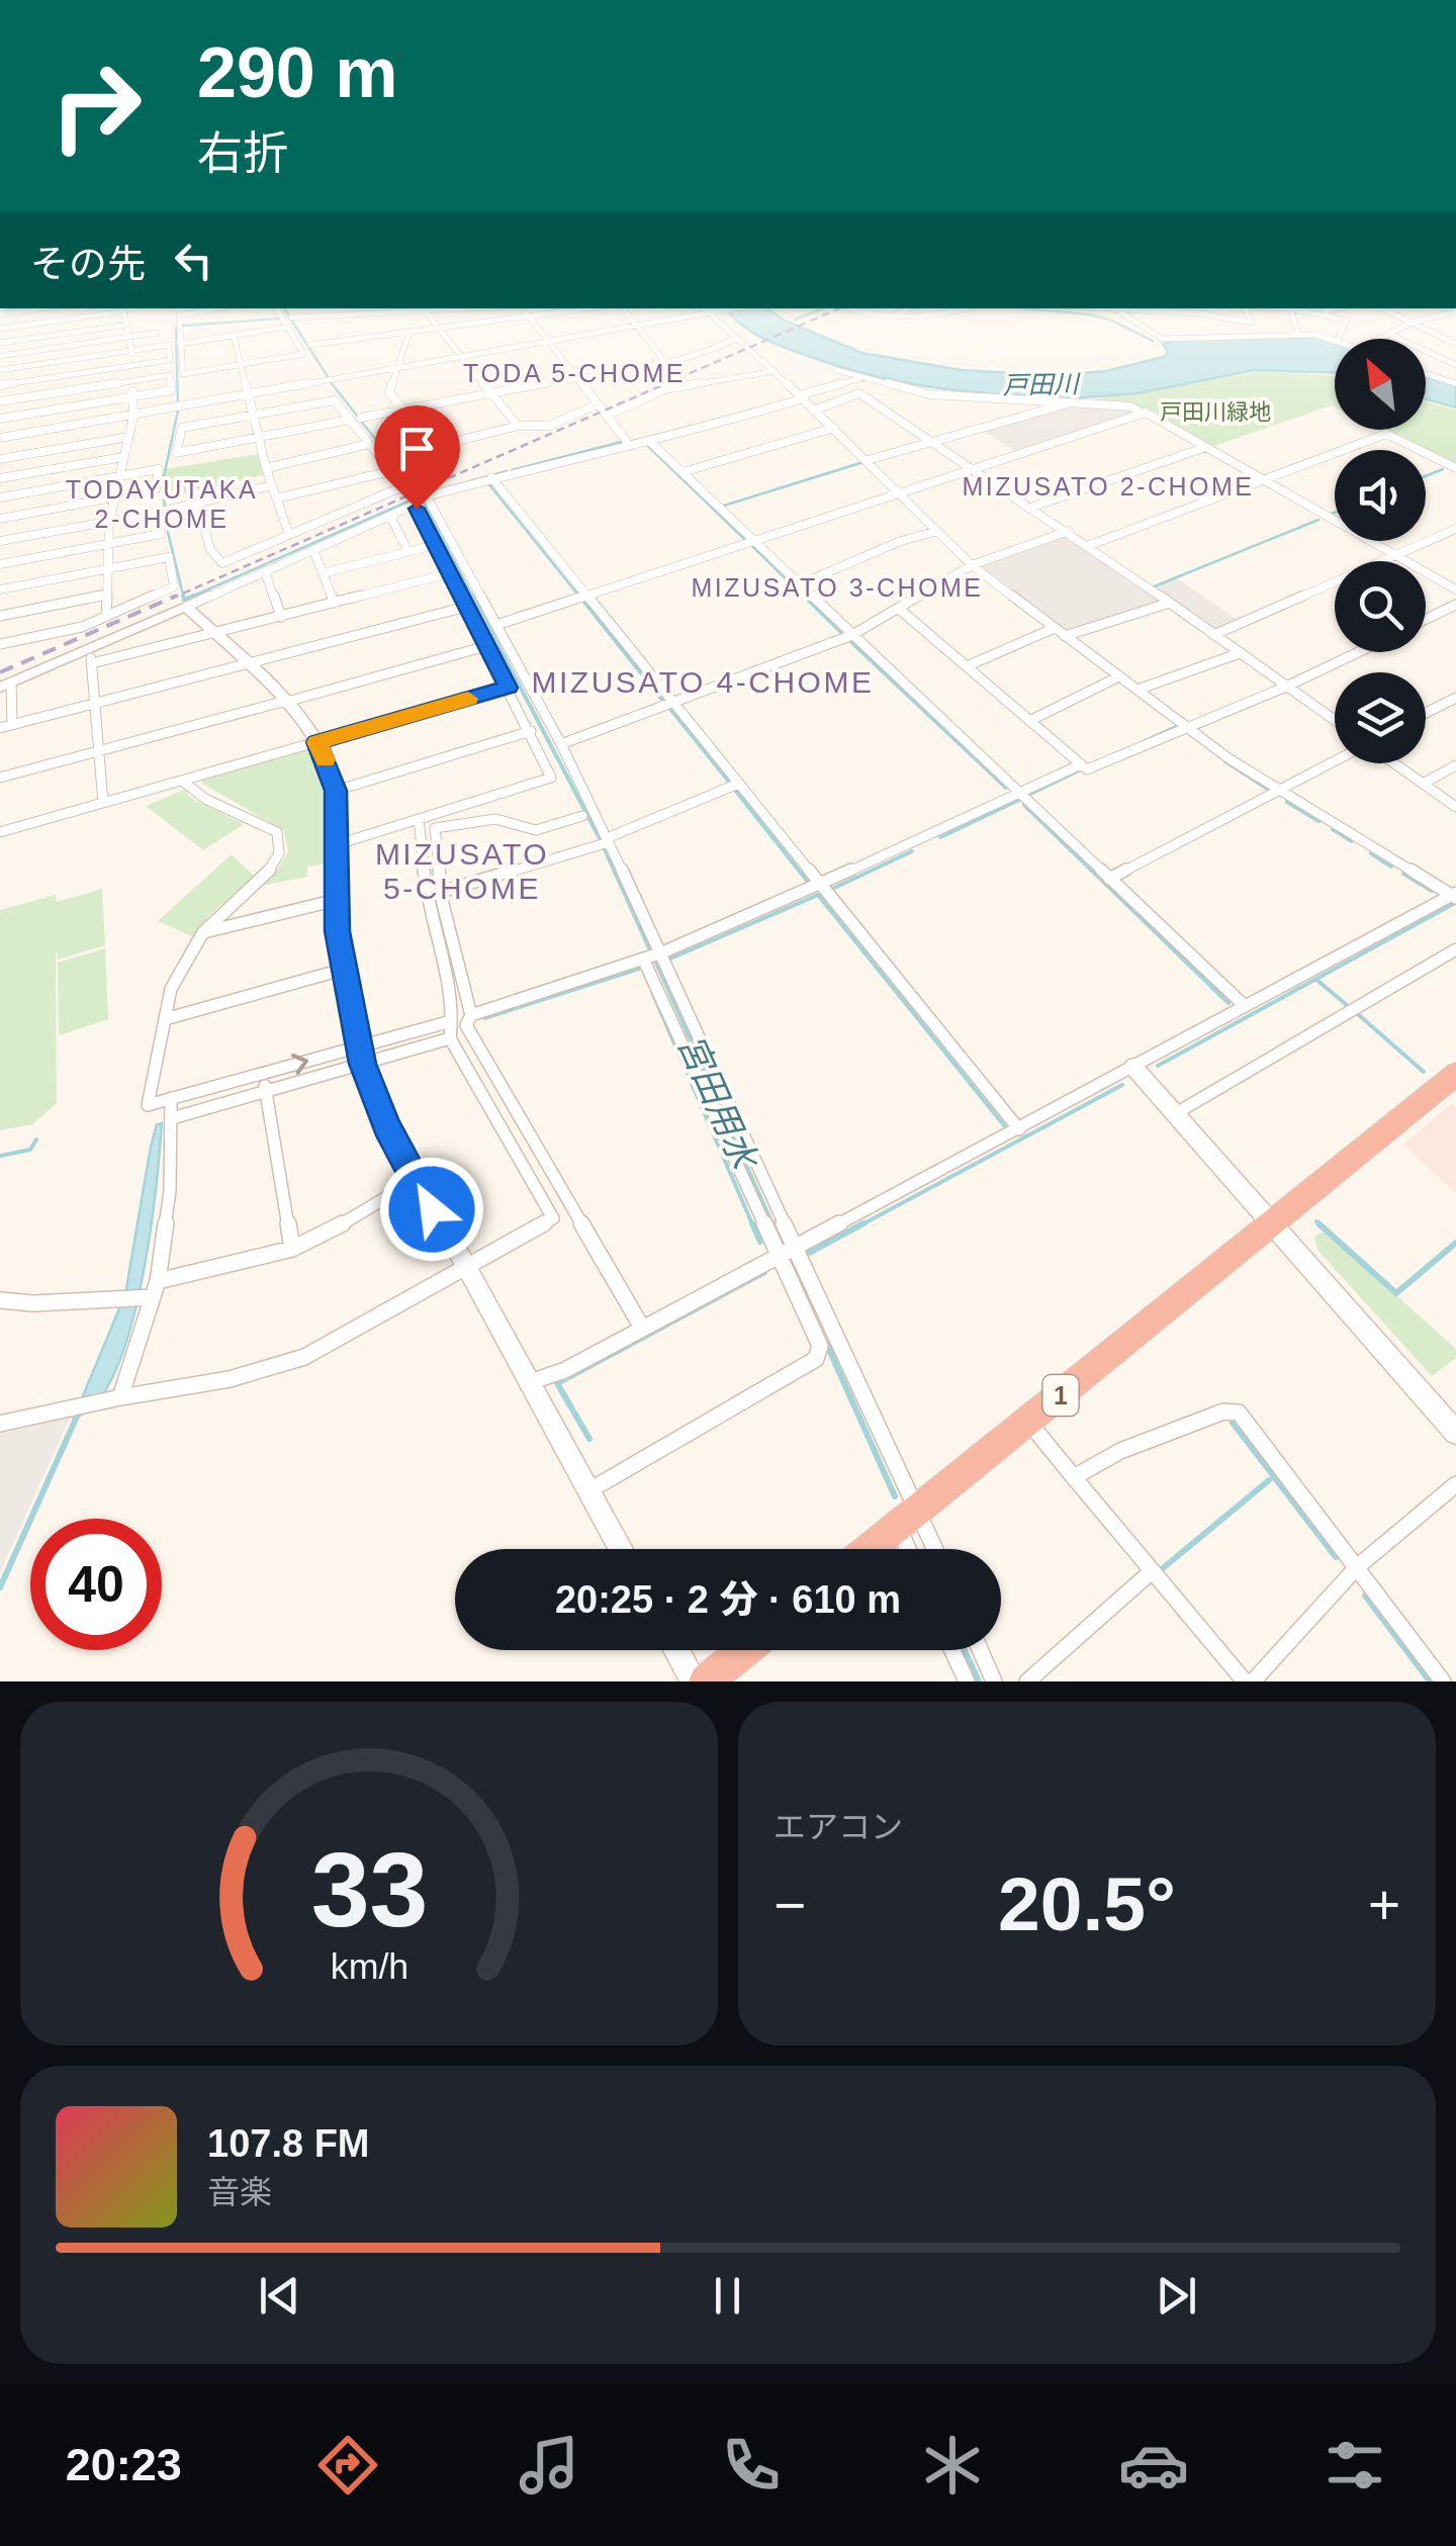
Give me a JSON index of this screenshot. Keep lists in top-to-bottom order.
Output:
{
  "streets": {
    "highway": ["1"]
  },
  "districts": [
    "TODA 5-CHOME",
    "MIZUSATO 2-CHOME",
    "TODAYUTAKA 2-CHOME",
    "MIZUSATO 3-CHOME",
    "MIZUSATO 4-CHOME",
    "MIZUSATO 5-CHOME"
  ],
  "water": ["戸田川", "宮田用水"],
  "parks": ["戸田川緑地"],
  "north": "top left",
  "page": {
    "turn": ["290 m", "右折"],
    "then": "その先",
    "limit": "40",
    "trip": "20:25 · 2 分 · 610 m",
    "tile": "エアコン",
    "heat": ["−", "20.5°", "+"],
    "song": ["107.8 FM", "音楽"],
    "tabs": "20:23",
    "gauge": ["33", "km/h"]
  }
}
